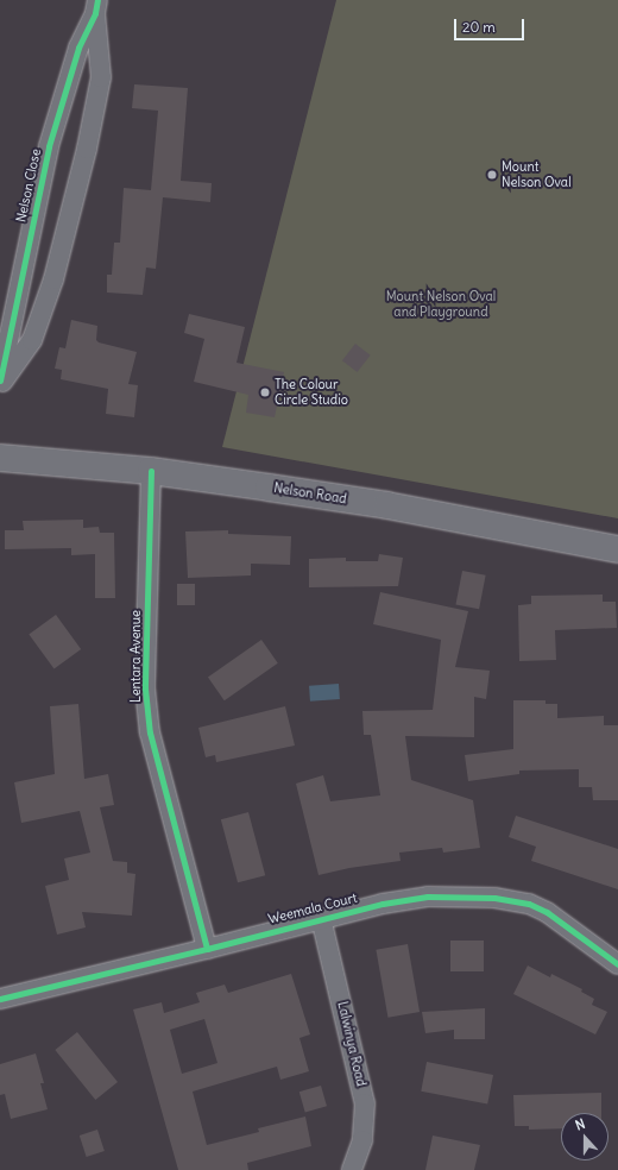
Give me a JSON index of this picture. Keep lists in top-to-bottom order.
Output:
{
  "streets": {
    "main road": ["Nelson Road"],
    "street": [
      "Nelson Close",
      "Lentara Avenue",
      "Weemala Court",
      "Lalwinya Road"
    ]
  },
  "crossings": [
    ["Nelson Road", "Lentara Avenue"],
    ["Lentara Avenue", "Weemala Court"],
    ["Weemala Court", "Lalwinya Road"]
  ],
  "parks": ["Mount Nelson Oval and Playground"],
  "places": ["Mount Nelson Oval", "The Colour Circle Studio"],
  "scale_bar": "20 m",
  "north": "top"
}
